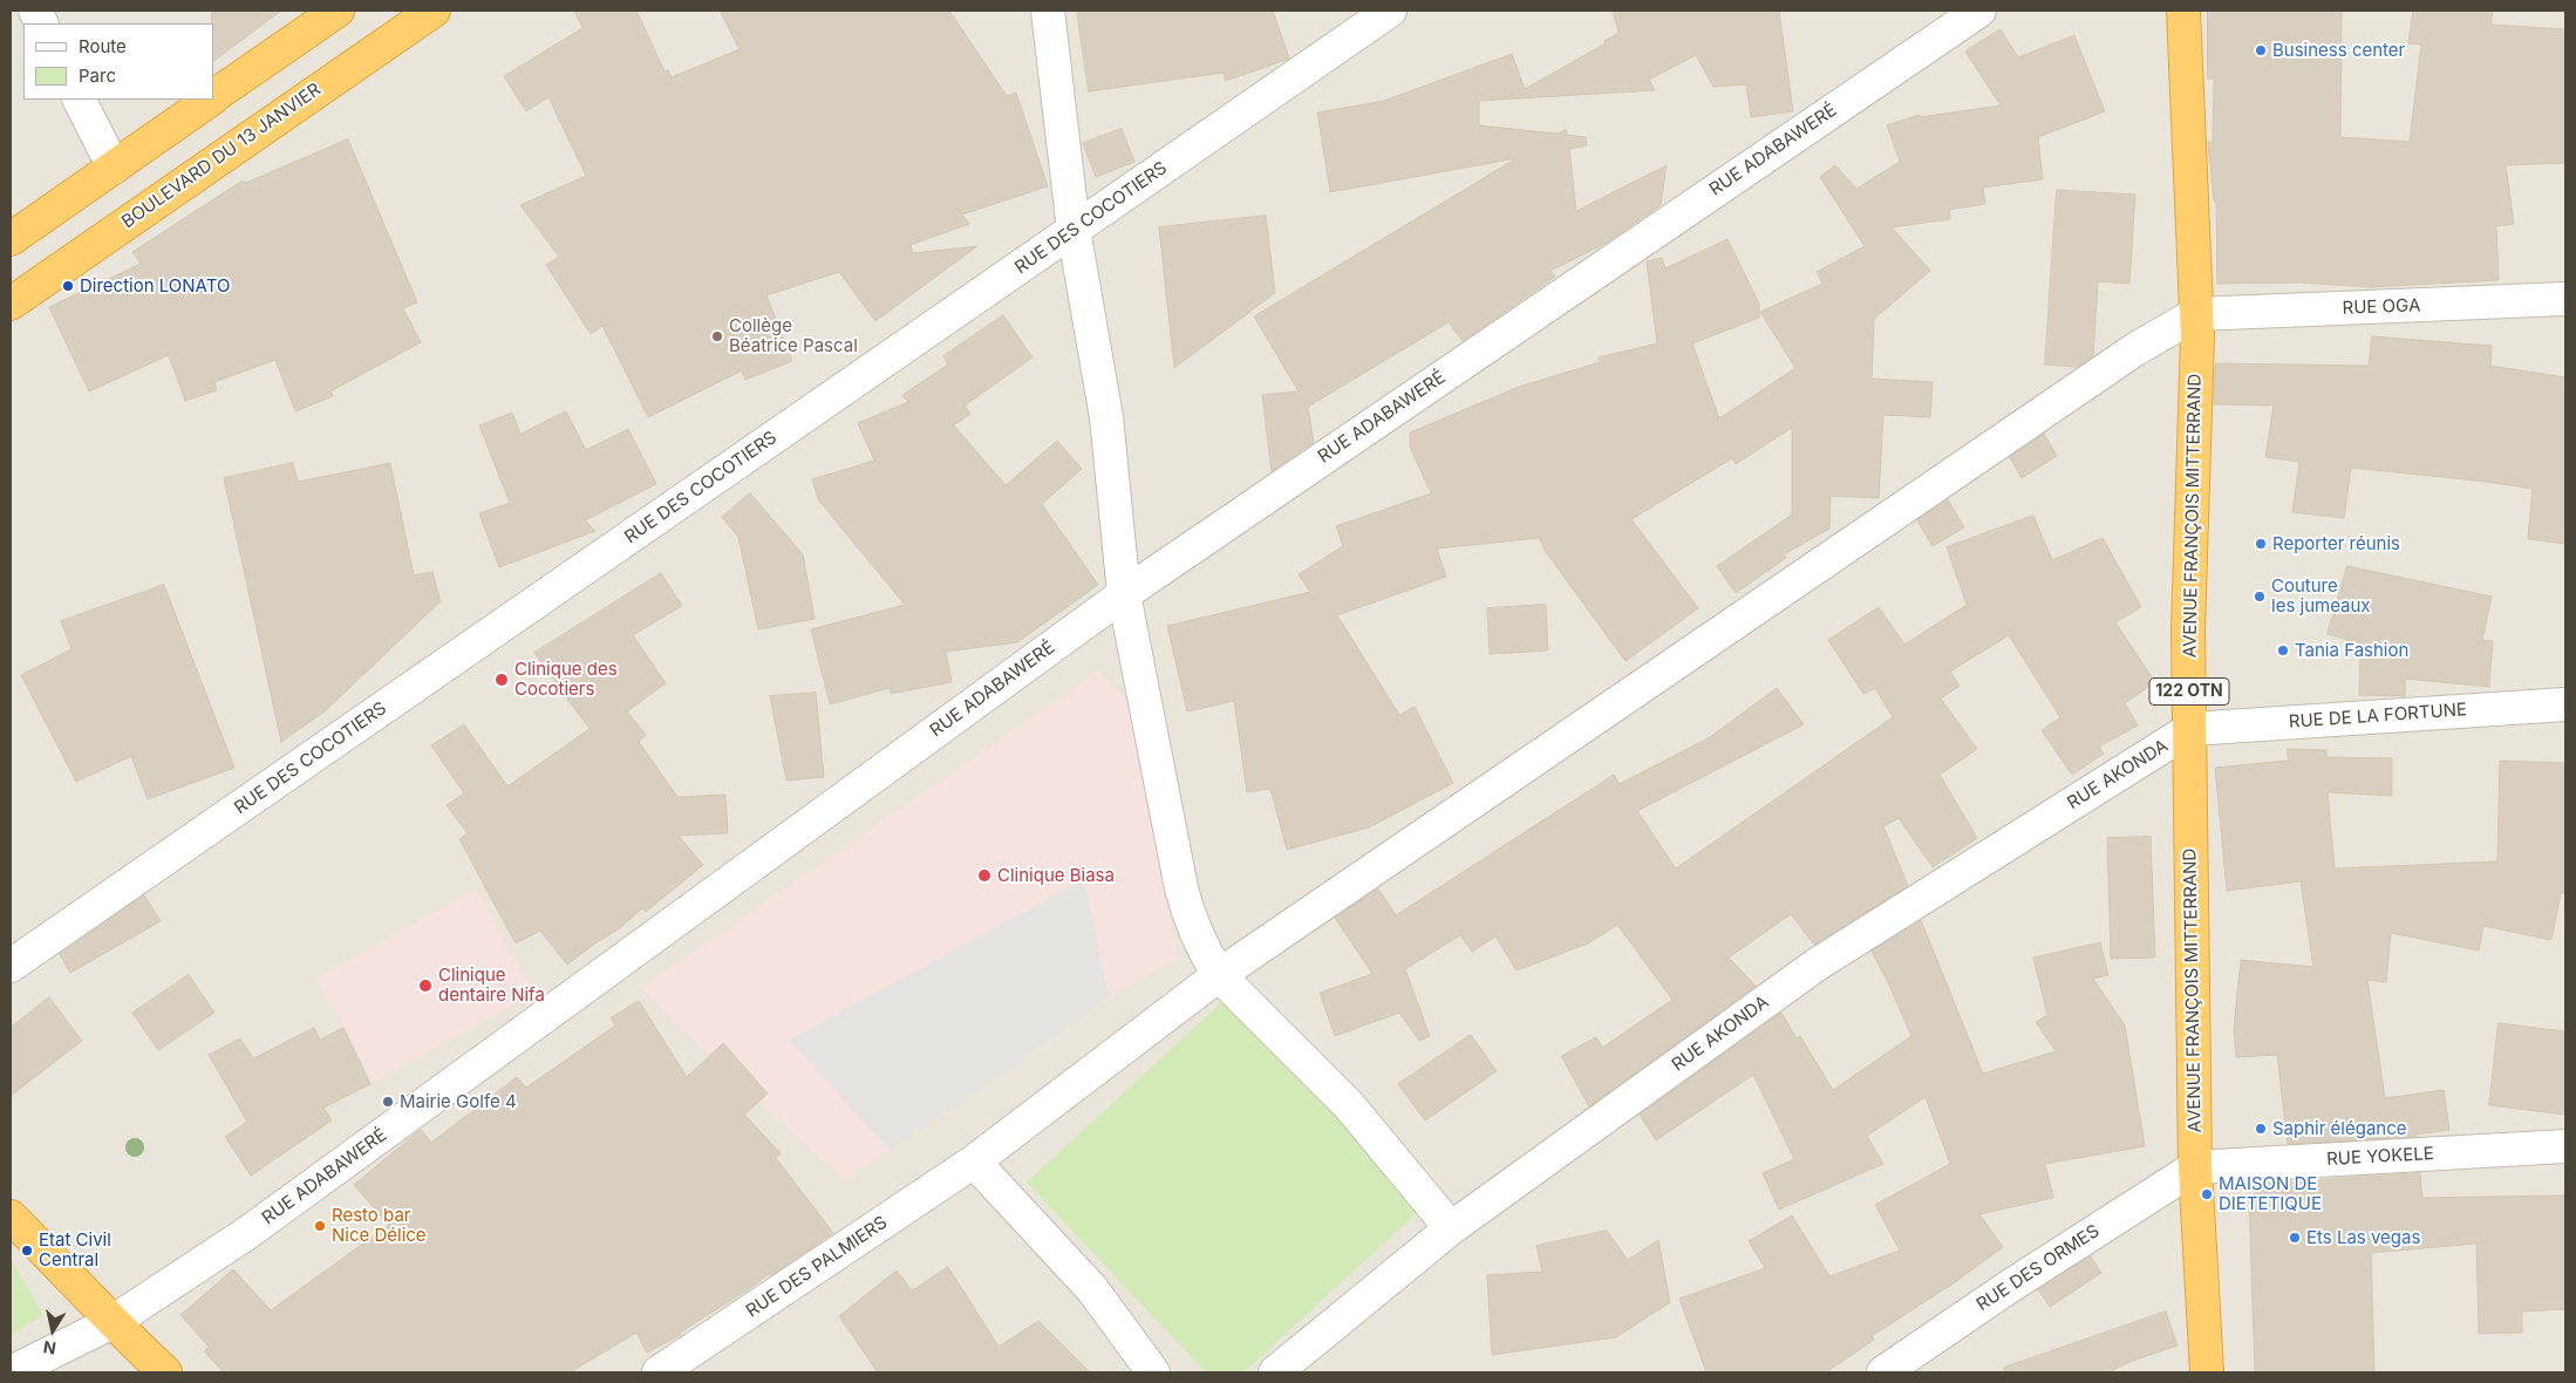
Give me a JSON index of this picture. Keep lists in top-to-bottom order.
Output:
{
  "streets": {
    "highway": ["BOULEVARD DU 13 JANVIER", "AVENUE FRANÇOIS MITTERRAND", "122 OTN"],
    "street": [
      "RUE ADABAWERÉ",
      "RUE DES COCOTIERS",
      "RUE OGA",
      "RUE DE LA FORTUNE",
      "RUE AKONDA",
      "RUE YOKELE",
      "RUE DES PALMIERS",
      "RUE DES ORMES"
    ]
  },
  "crossings": [
    ["RUE OGA", "AVENUE FRANÇOIS MITTERRAND"],
    ["RUE OGA", "RUE DES PALMIERS"],
    ["AVENUE FRANÇOIS MITTERRAND", "RUE DE LA FORTUNE"],
    ["AVENUE FRANÇOIS MITTERRAND", "RUE AKONDA"],
    ["AVENUE FRANÇOIS MITTERRAND", "RUE YOKELE"],
    ["AVENUE FRANÇOIS MITTERRAND", "RUE DES PALMIERS"],
    ["AVENUE FRANÇOIS MITTERRAND", "RUE DES ORMES"],
    ["RUE DE LA FORTUNE", "RUE AKONDA"],
    ["RUE YOKELE", "RUE DES ORMES"]
  ],
  "places": [
    "Business center",
    "Direction LONATO",
    "Collège Béatrice Pascal",
    "Reporter réunis",
    "Couture les jumeaux",
    "Tania Fashion",
    "Clinique des Cocotiers",
    "Clinique Biasa",
    "Clinique dentaire Nifa",
    "Mairie Golfe 4",
    "Saphir élégance",
    "MAISON DE DIETETIQUE",
    "Resto bar Nice Délice",
    "Ets Las vegas",
    "Etat Civil Central"
  ],
  "legend": ["Route", "Parc"],
  "north": "bottom"
}
